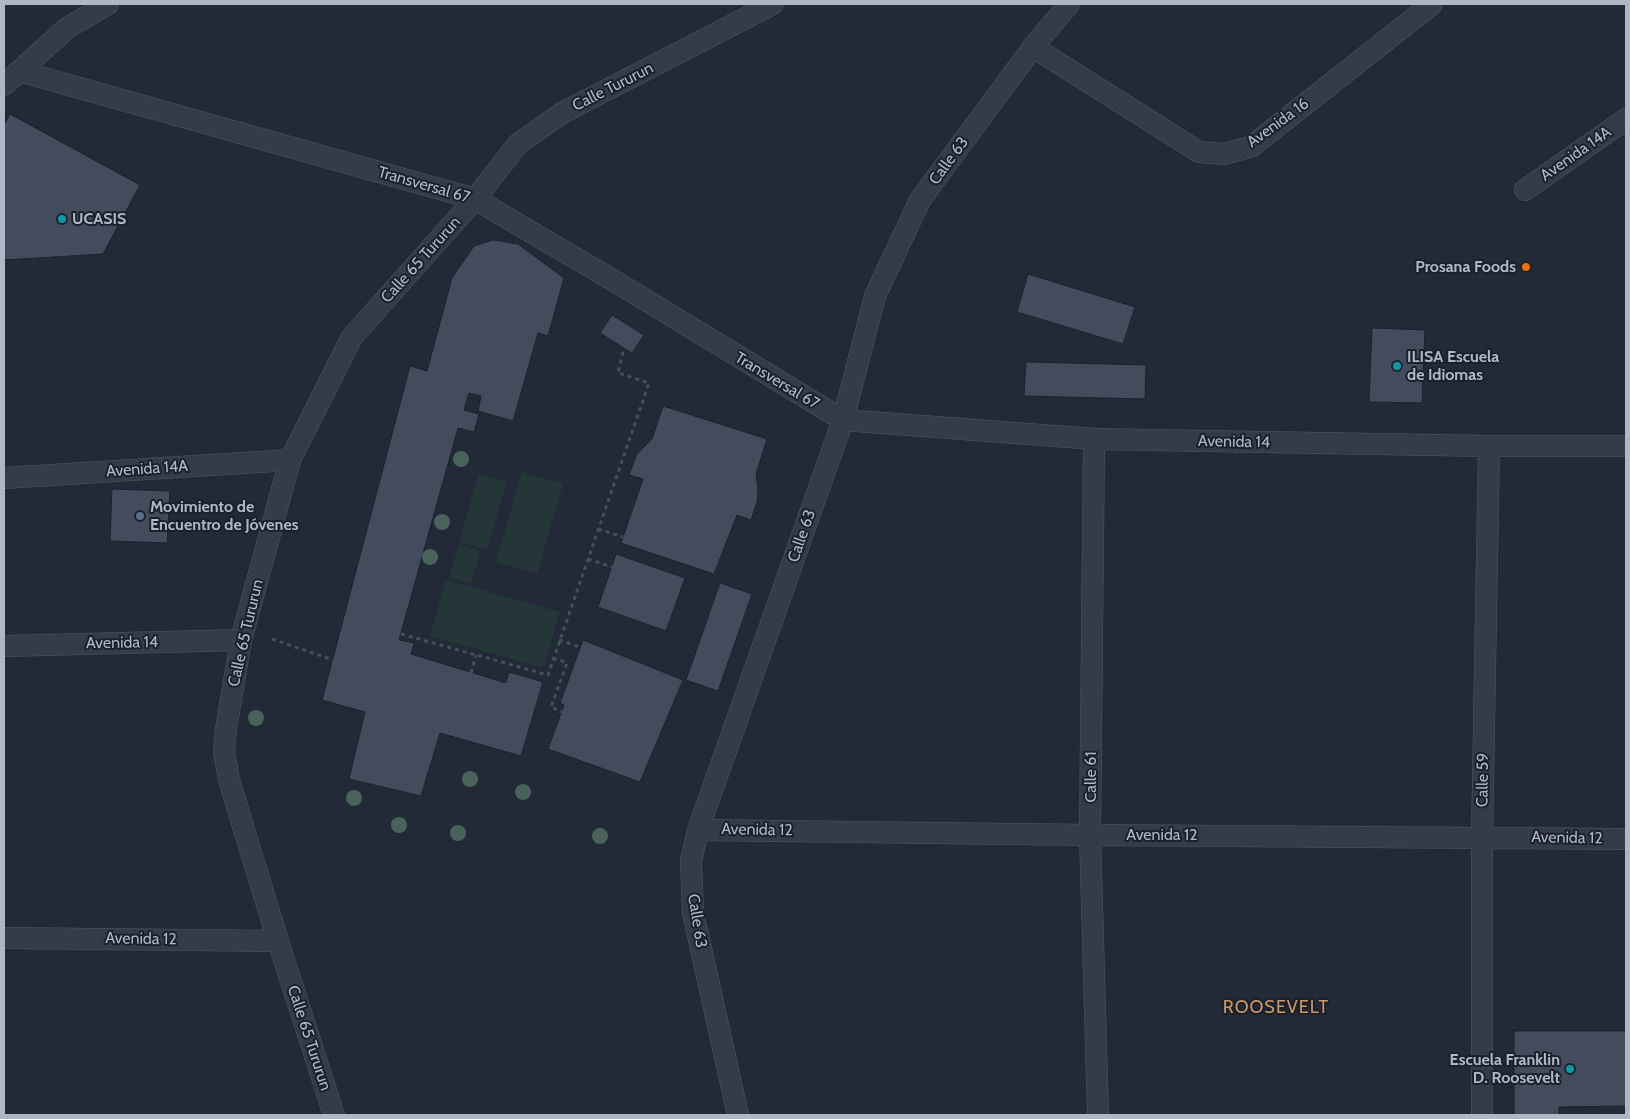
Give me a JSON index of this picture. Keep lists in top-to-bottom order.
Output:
{
  "streets": {
    "street": [
      "Calle Tururun",
      "Avenida 16",
      "Avenida 14A",
      "Calle 63",
      "Transversal 67",
      "Calle 65 Tururun",
      "Avenida 14",
      "Calle 61",
      "Calle 59",
      "Avenida 12"
    ]
  },
  "crossings": [
    ["Calle Tururun", "Transversal 67"],
    ["Calle Tururun", "Calle 65 Tururun"],
    ["Avenida 16", "Calle 63"],
    ["Avenida 14A", "Calle 65 Tururun"],
    ["Calle 63", "Transversal 67"],
    ["Calle 63", "Avenida 14"],
    ["Calle 63", "Avenida 12"],
    ["Transversal 67", "Calle 65 Tururun"],
    ["Transversal 67", "Avenida 14"],
    ["Calle 65 Tururun", "Avenida 14"],
    ["Calle 65 Tururun", "Avenida 12"],
    ["Avenida 14", "Calle 61"],
    ["Avenida 14", "Calle 59"],
    ["Calle 61", "Avenida 12"],
    ["Calle 59", "Avenida 12"]
  ],
  "districts": ["ROOSEVELT"],
  "places": [
    "UCASIS",
    "Prosana Foods",
    "ILISA Escuela de Idiomas",
    "Movimiento de Encuentro de Jóvenes",
    "Escuela Franklin D. Roosevelt"
  ]
}
